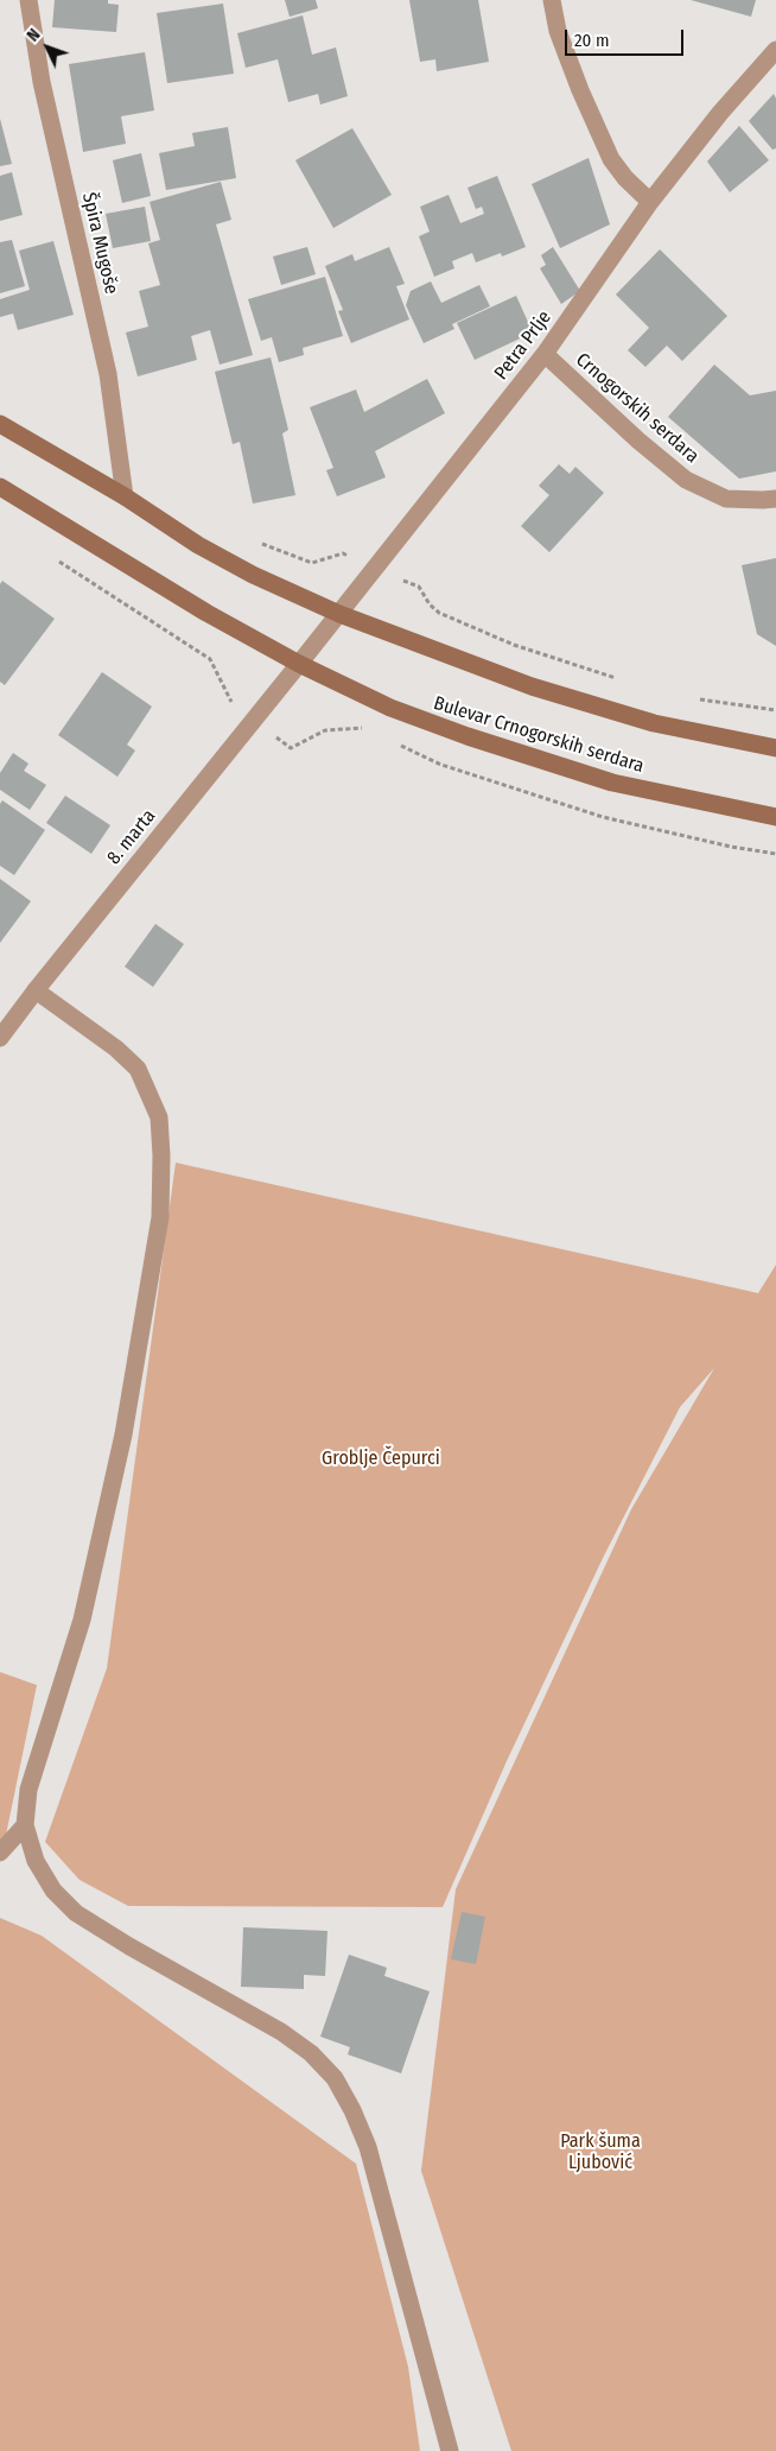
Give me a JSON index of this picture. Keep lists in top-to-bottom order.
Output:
{
  "streets": {
    "main road": ["Bulevar Crnogorskih serdara"],
    "street": [
      "Špira Mugoše",
      "Petra Prlje",
      "Crnogorskih serdara",
      "8. marta"
    ]
  },
  "crossings": [
    ["Petra Prlje", "Crnogorskih serdara"],
    ["Petra Prlje", "Bulevar Crnogorskih serdara"],
    ["Petra Prlje", "8. marta"],
    ["Bulevar Crnogorskih serdara", "8. marta"]
  ],
  "parks": ["Groblje Čepurci", "Park šuma Ljubović"],
  "scale_bar": "20 m",
  "north": "top left"
}
